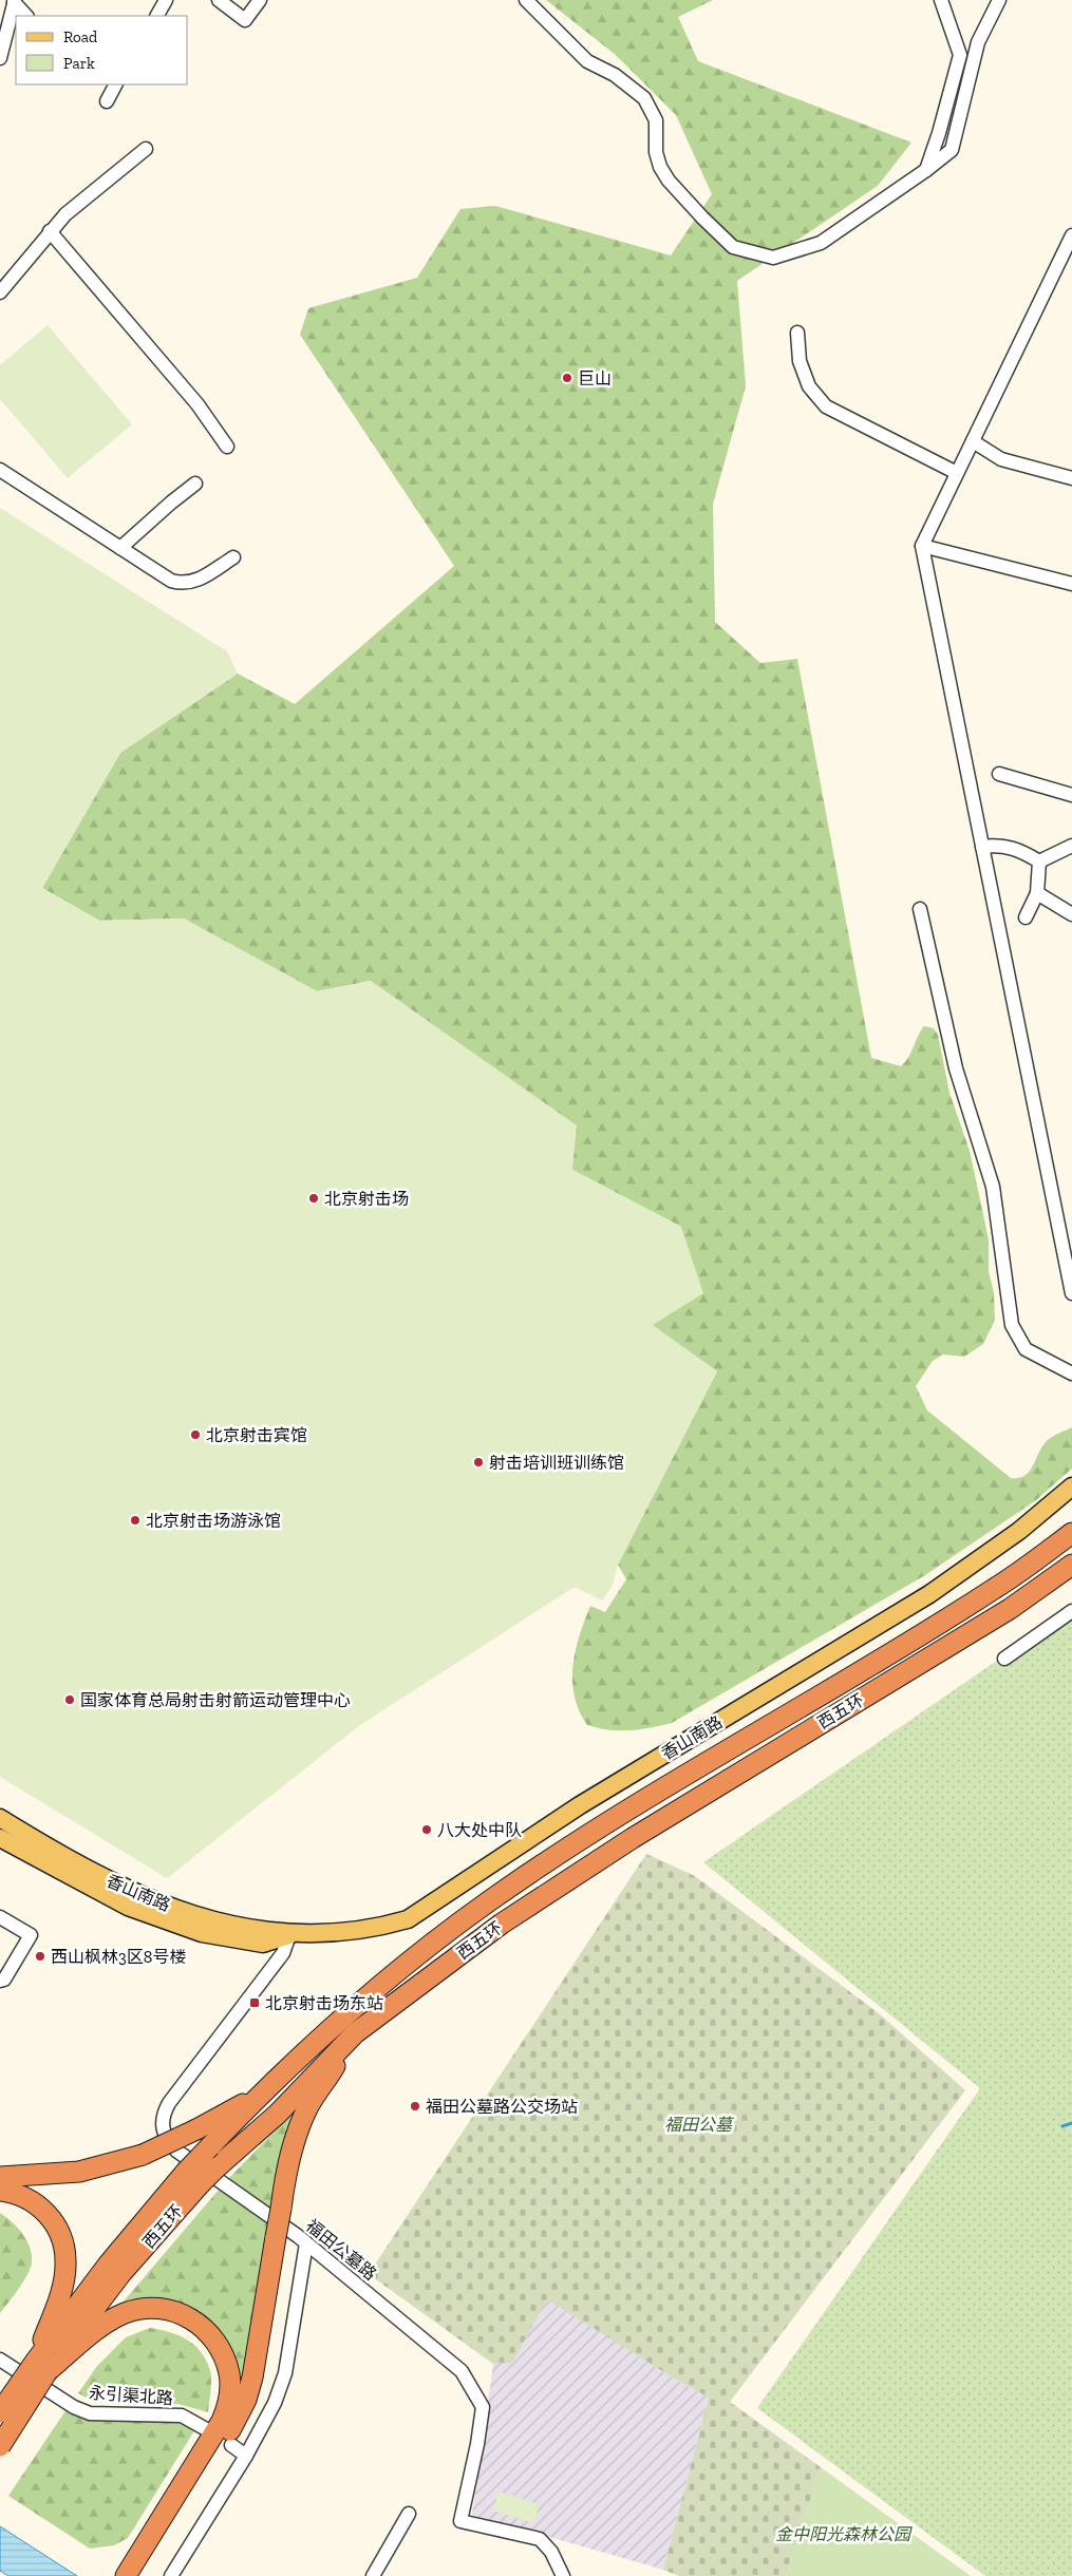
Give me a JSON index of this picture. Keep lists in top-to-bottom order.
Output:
{
  "streets": {
    "highway": ["西五环"],
    "main road": ["香山南路"],
    "street": ["福田公墓路", "永引渠北路"]
  },
  "crossings": [
    ["香山南路", "福田公墓路"]
  ],
  "parks": ["福田公墓", "金中阳光森林公园"],
  "places": {
    "other": [
      "巨山",
      "北京射击场",
      "北京射击宾馆",
      "射击培训班训练馆",
      "北京射击场游泳馆",
      "国家体育总局射击射箭运动管理中心",
      "八大处中队",
      "西山枫林3区8号楼",
      "福田公墓路公交场站"
    ],
    "transit": ["北京射击场东站"]
  },
  "legend": ["Road", "Park"]
}
